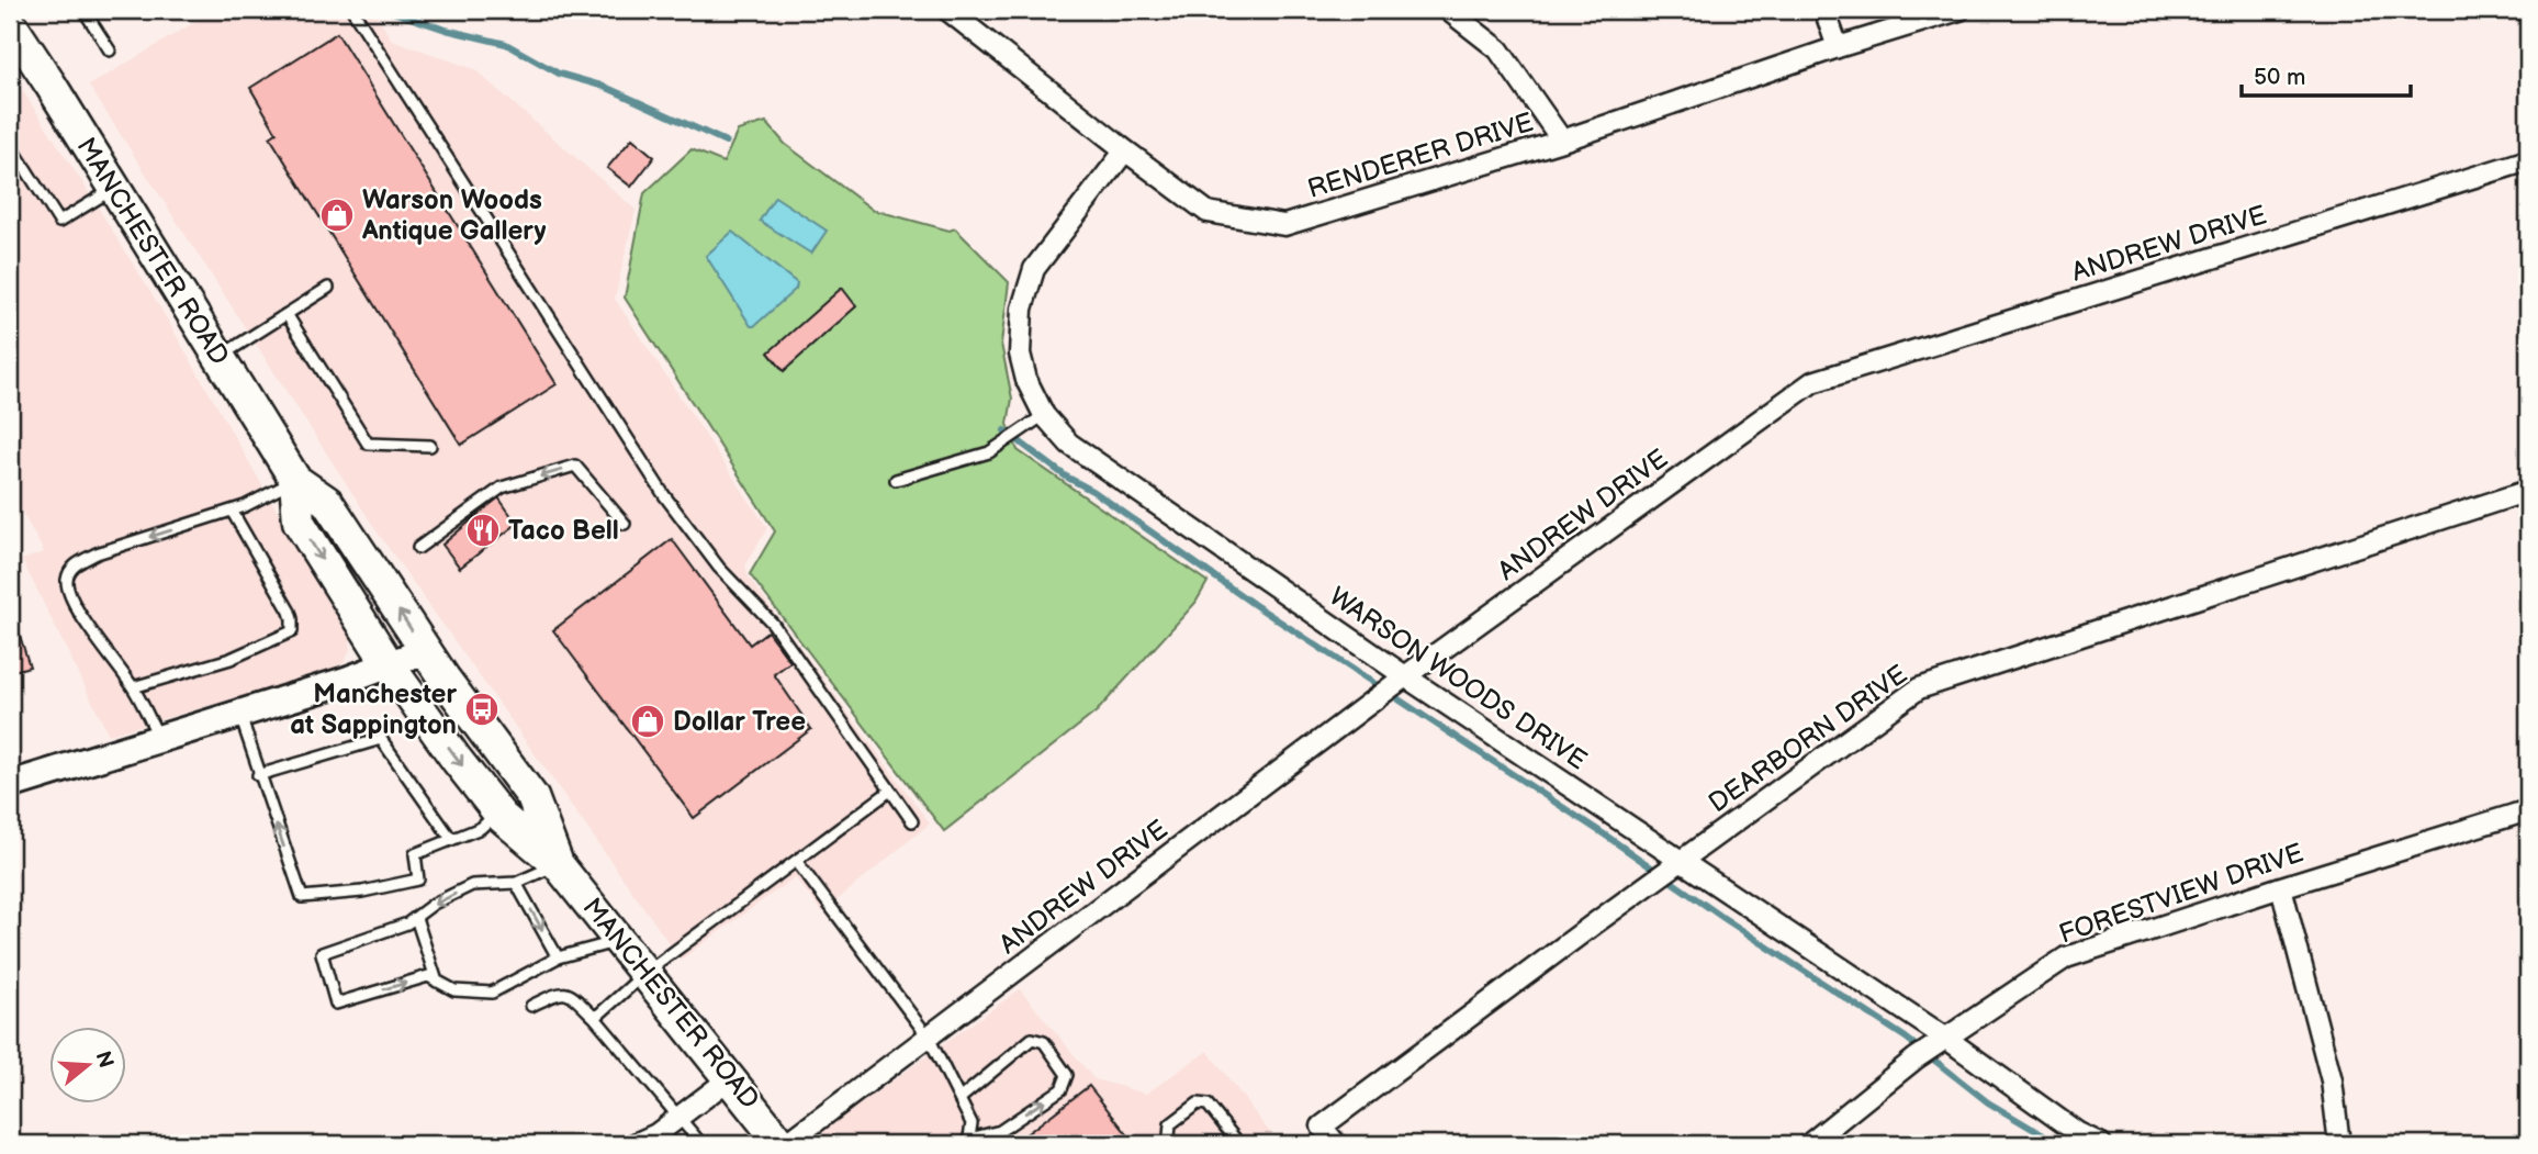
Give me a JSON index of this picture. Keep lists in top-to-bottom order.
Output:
{
  "streets": {
    "main road": ["MANCHESTER ROAD"],
    "street": [
      "RENDERER DRIVE",
      "ANDREW DRIVE",
      "WARSON WOODS DRIVE",
      "DEARBORN DRIVE",
      "FORESTVIEW DRIVE"
    ]
  },
  "crossings": [
    ["RENDERER DRIVE", "WARSON WOODS DRIVE"],
    ["ANDREW DRIVE", "MANCHESTER ROAD"],
    ["ANDREW DRIVE", "WARSON WOODS DRIVE"],
    ["WARSON WOODS DRIVE", "DEARBORN DRIVE"],
    ["WARSON WOODS DRIVE", "FORESTVIEW DRIVE"]
  ],
  "places": {
    "shop": ["Warson Woods Antique Gallery", "Dollar Tree"],
    "restaurant": ["Taco Bell"],
    "bus stop": ["Manchester at Sappington"]
  },
  "scale_bar": "50 m",
  "north": "right"
}
